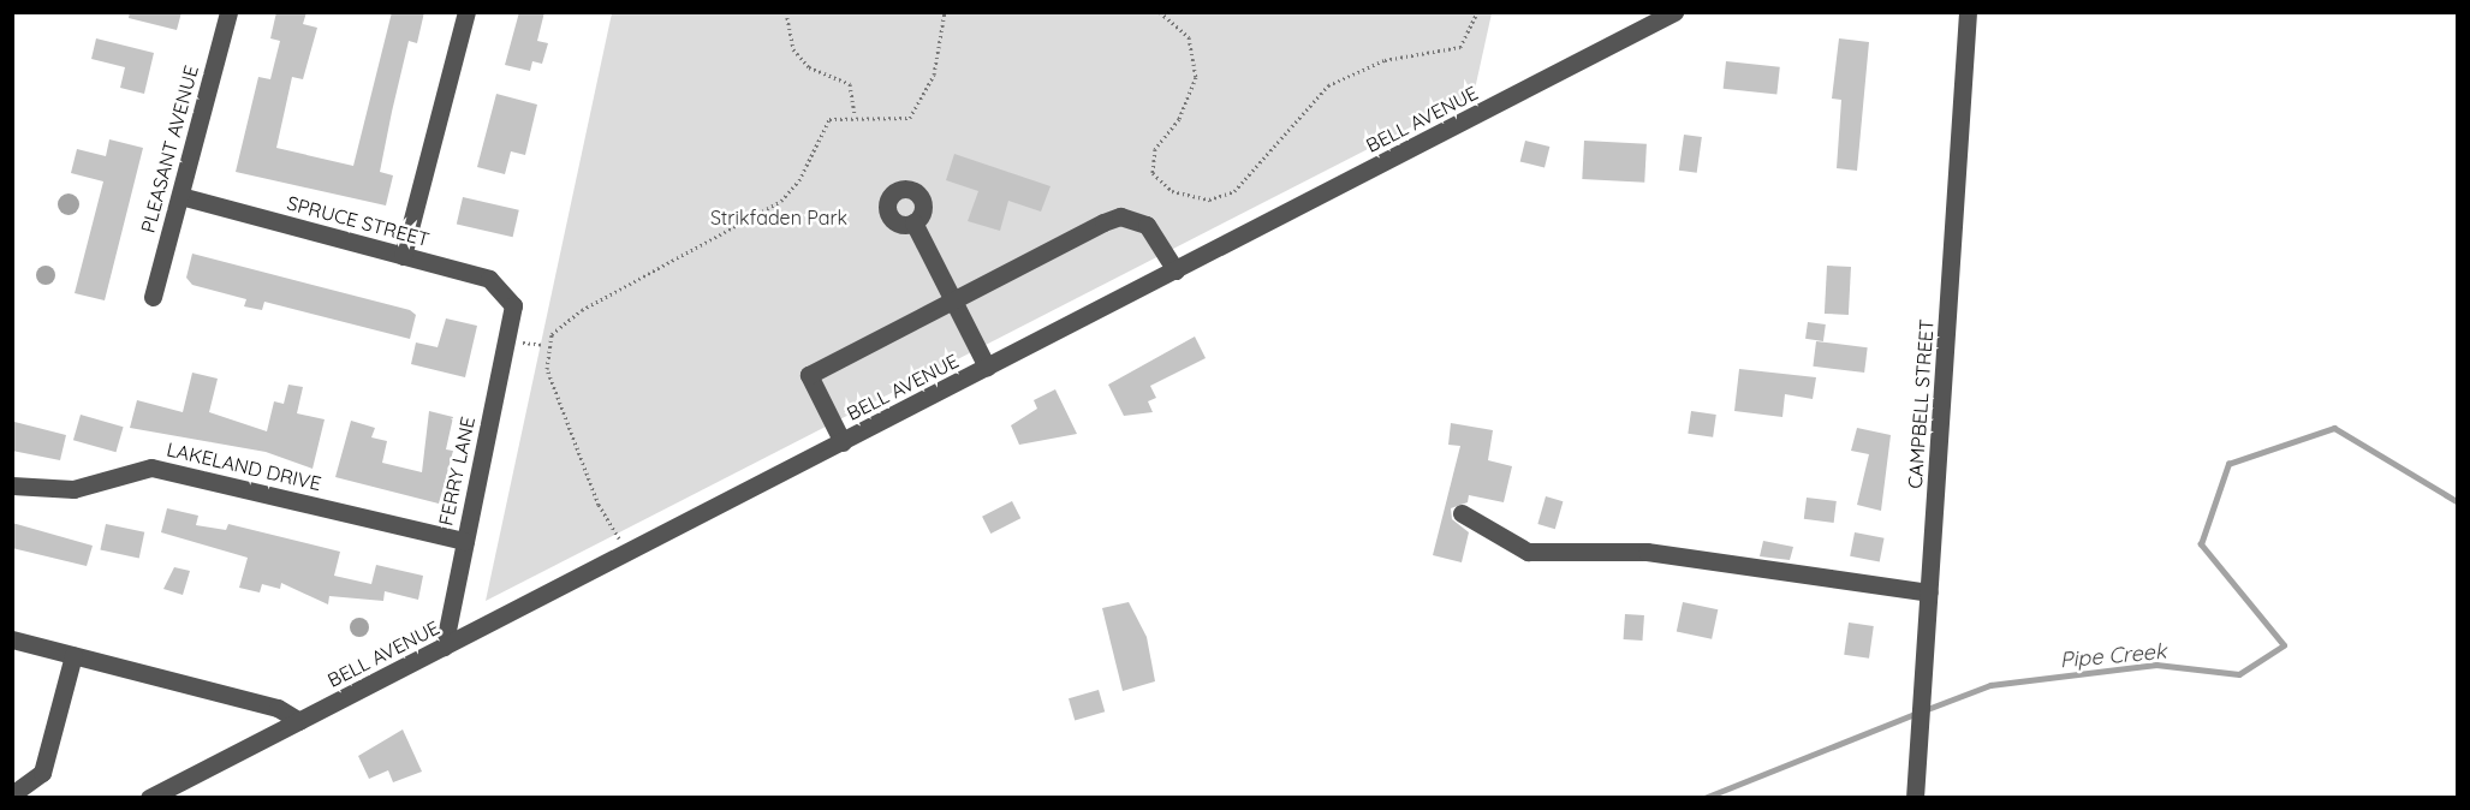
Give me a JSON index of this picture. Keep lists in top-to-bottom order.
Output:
{
  "streets": {
    "street": [
      "BELL AVENUE",
      "PLEASANT AVENUE",
      "SPRUCE STREET",
      "CAMPBELL STREET",
      "LAKELAND DRIVE",
      "FERRY LANE"
    ]
  },
  "crossings": [
    ["BELL AVENUE", "FERRY LANE"],
    ["PLEASANT AVENUE", "SPRUCE STREET"],
    ["SPRUCE STREET", "FERRY LANE"],
    ["LAKELAND DRIVE", "FERRY LANE"]
  ],
  "water": ["Pipe Creek"],
  "parks": ["Strikfaden Park"]
}
